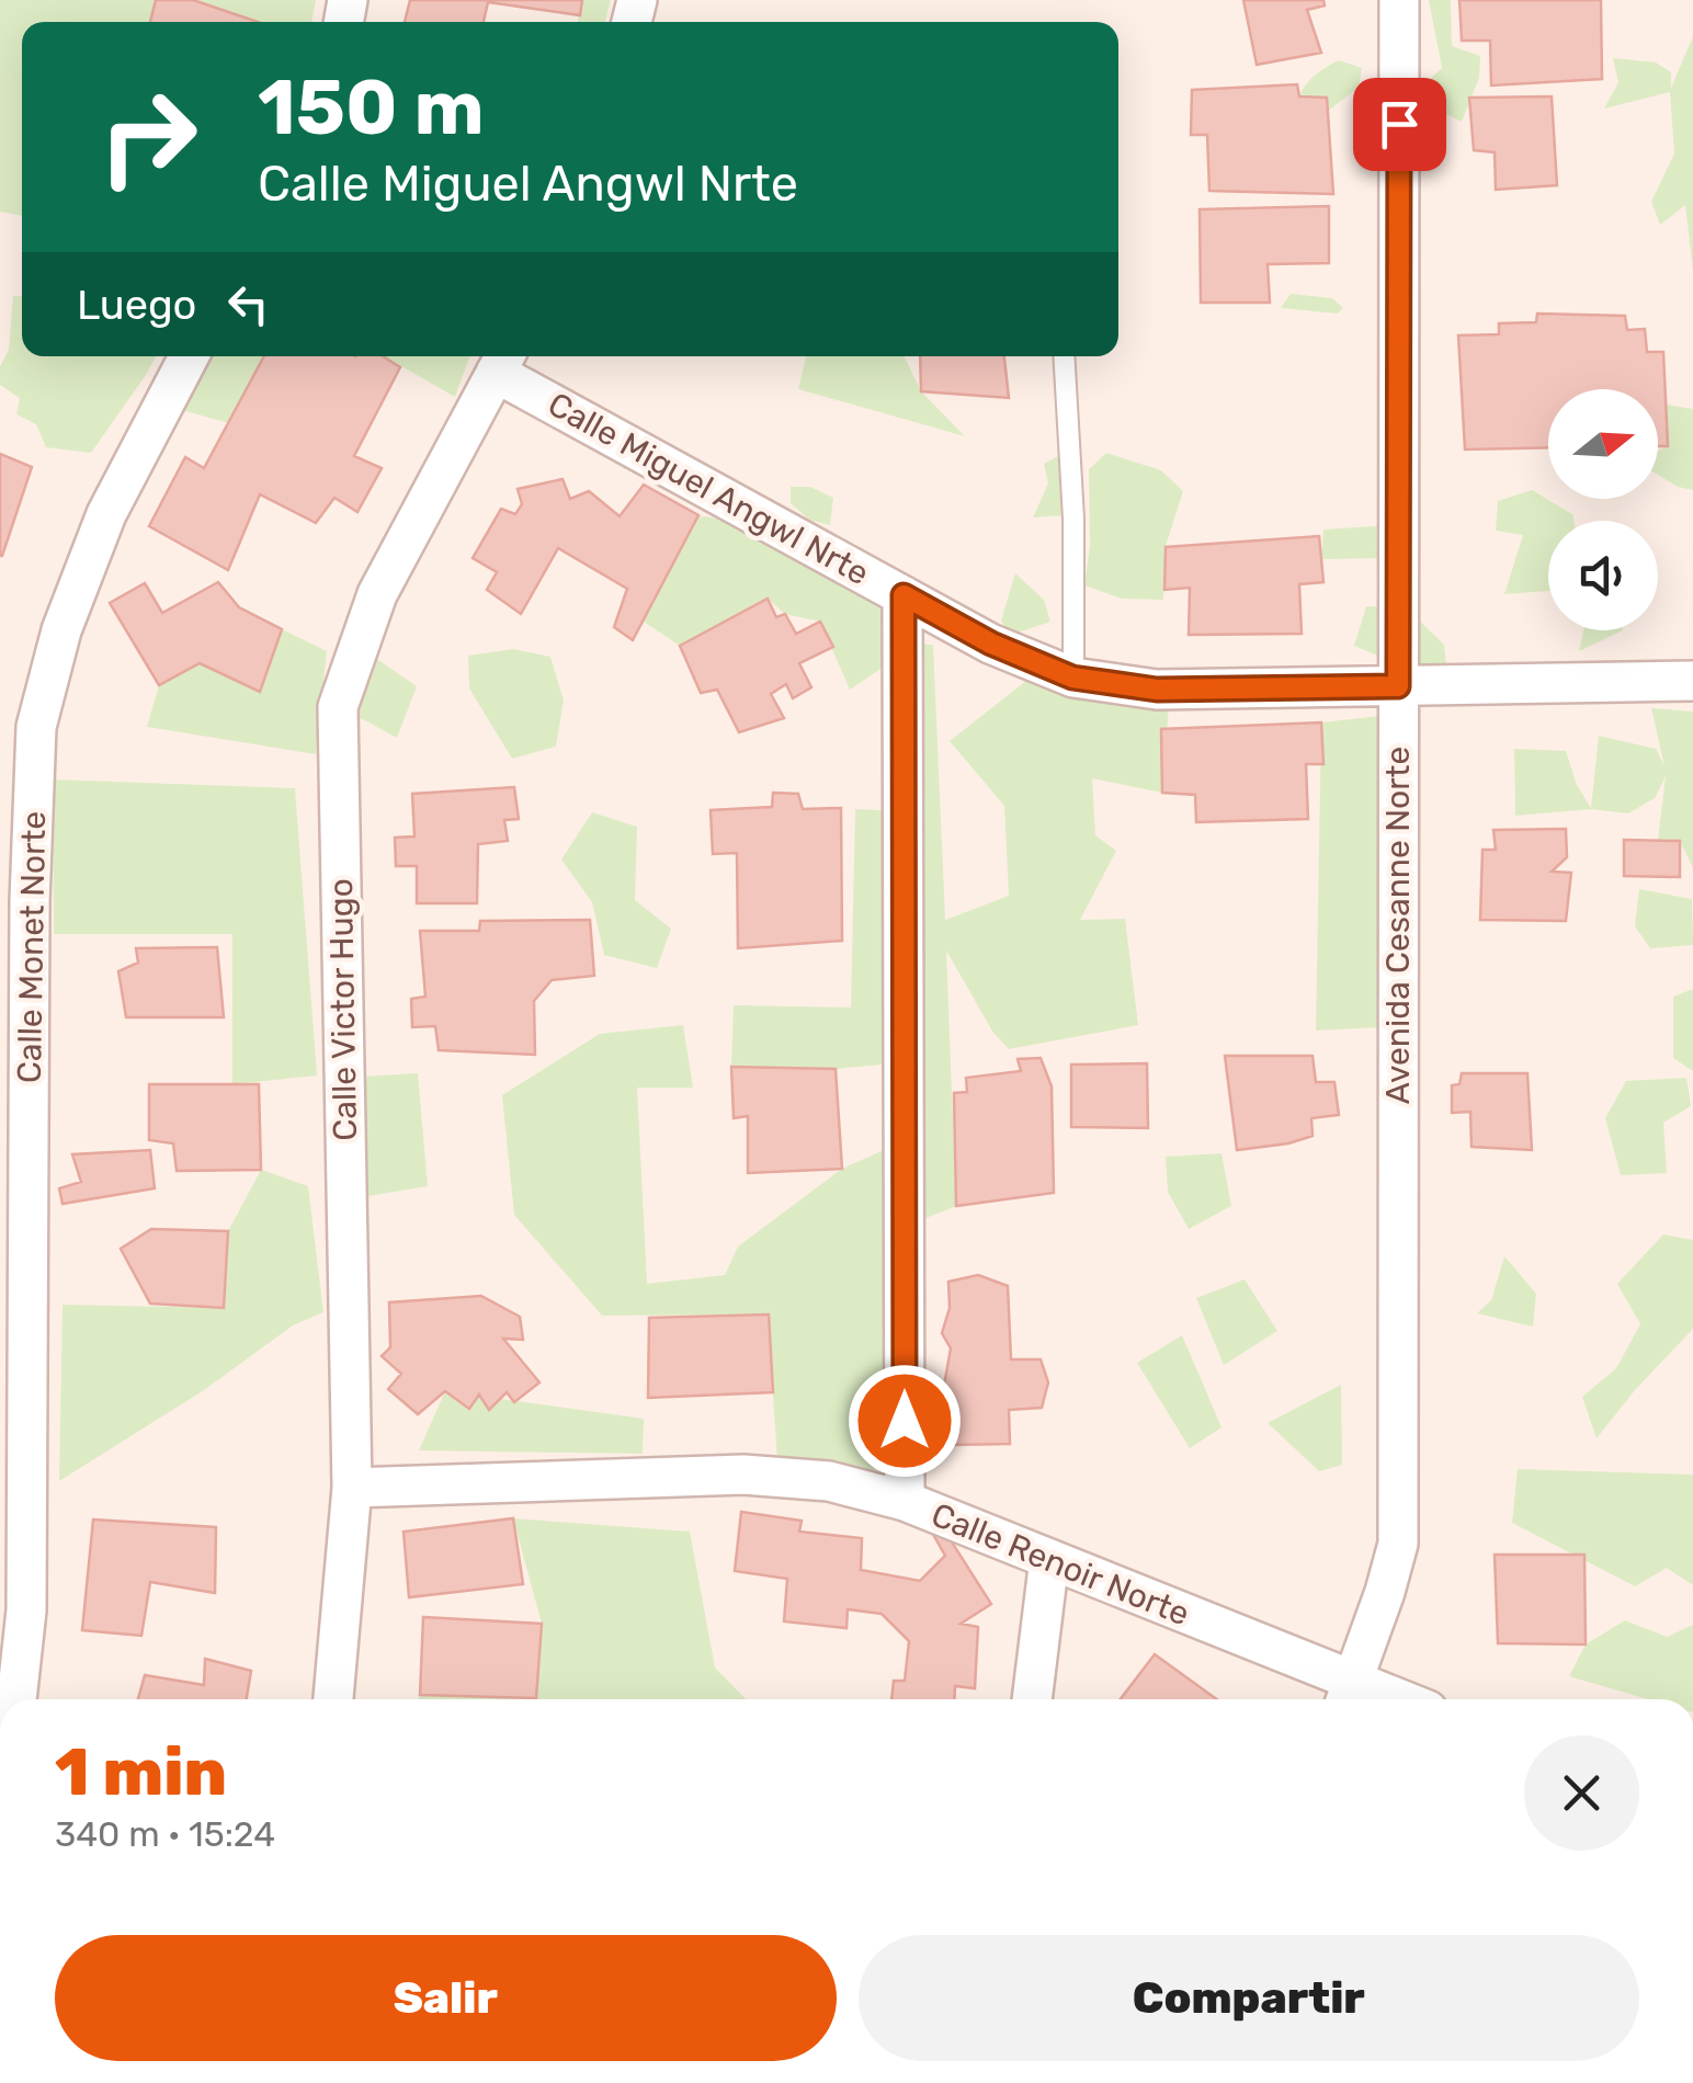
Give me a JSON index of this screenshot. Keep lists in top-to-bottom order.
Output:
{
  "streets": {
    "street": [
      "Calle Miguel Angwl Nrte",
      "Avenida Cesanne Norte",
      "Calle Monet Norte",
      "Calle Victor Hugo",
      "Calle Renoir Norte"
    ]
  },
  "crossings": [
    ["Calle Miguel Angwl Nrte", "Avenida Cesanne Norte"],
    ["Calle Miguel Angwl Nrte", "Calle Victor Hugo"],
    ["Avenida Cesanne Norte", "Calle Renoir Norte"],
    ["Calle Victor Hugo", "Calle Renoir Norte"]
  ],
  "north": "right",
  "page": {
    "turn": ["150 m", "Calle Miguel Angwl Nrte"],
    "then": "Luego",
    "heading": ["1 min", "340 m · 15:24"],
    "buttons": ["Salir", "Compartir"]
  }
}
